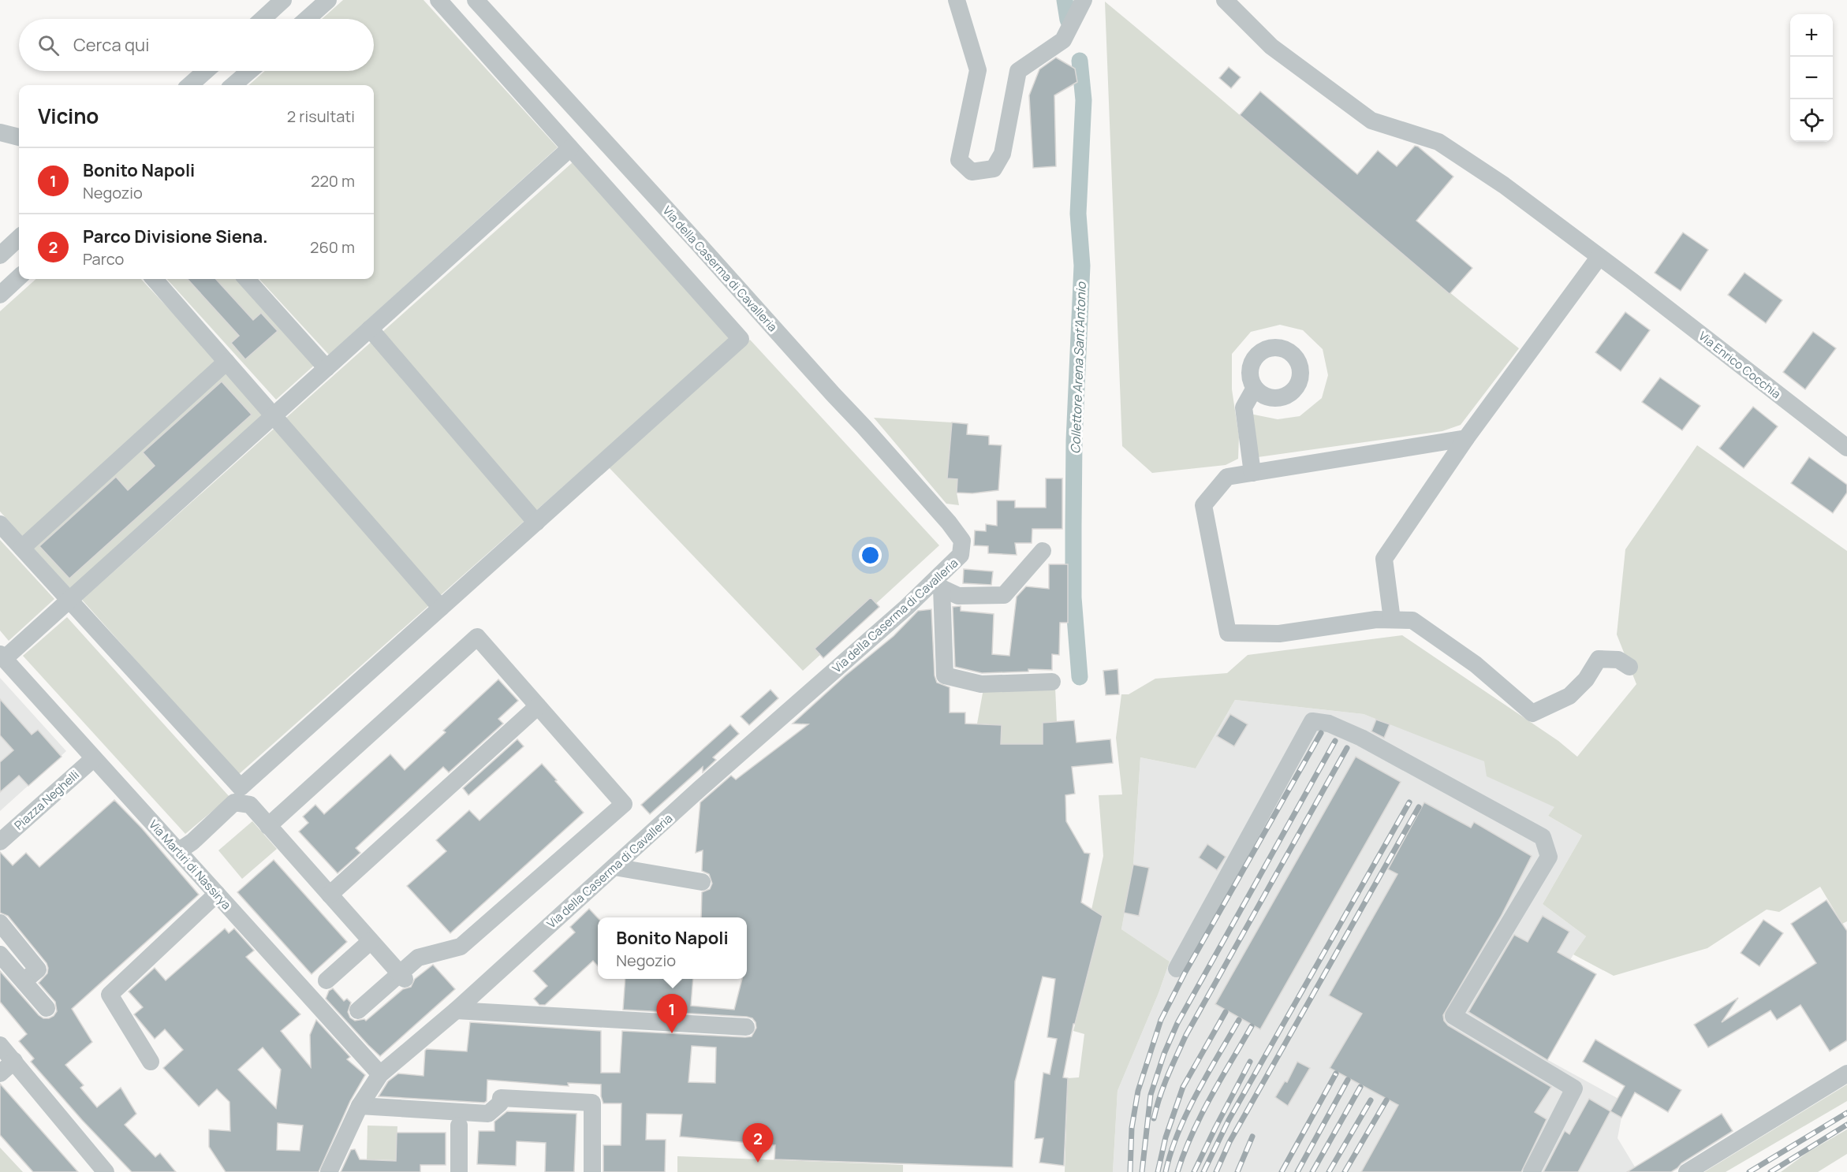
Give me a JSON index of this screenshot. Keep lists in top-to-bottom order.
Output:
{
  "streets": {
    "street": [
      "Via della Caserma di Cavalleria",
      "Via Enrico Cocchia",
      "Piazza Neghelli",
      "Via Martiri di Nassirya"
    ]
  },
  "crossings": [
    ["Via della Caserma di Cavalleria", "Via Martiri di Nassirya"],
    ["Piazza Neghelli", "Via Martiri di Nassirya"]
  ],
  "water": ["Collettore Arena Sant'Antonio"],
  "page": {
    "map_buttons": ["+", "−"],
    "search": "Cerca qui",
    "heading": ["Vicino", "2 risultati"],
    "list": [
      {
        "mark": "1",
        "name": "Bonito Napoli",
        "note": "Negozio",
        "value": "220 m"
      },
      {
        "mark": "2",
        "name": "Parco Divisione Siena.",
        "note": "Parco",
        "value": "260 m"
      }
    ],
    "popup": ["Bonito Napoli", "Negozio"],
    "pins": ["1", "2"]
  }
}
